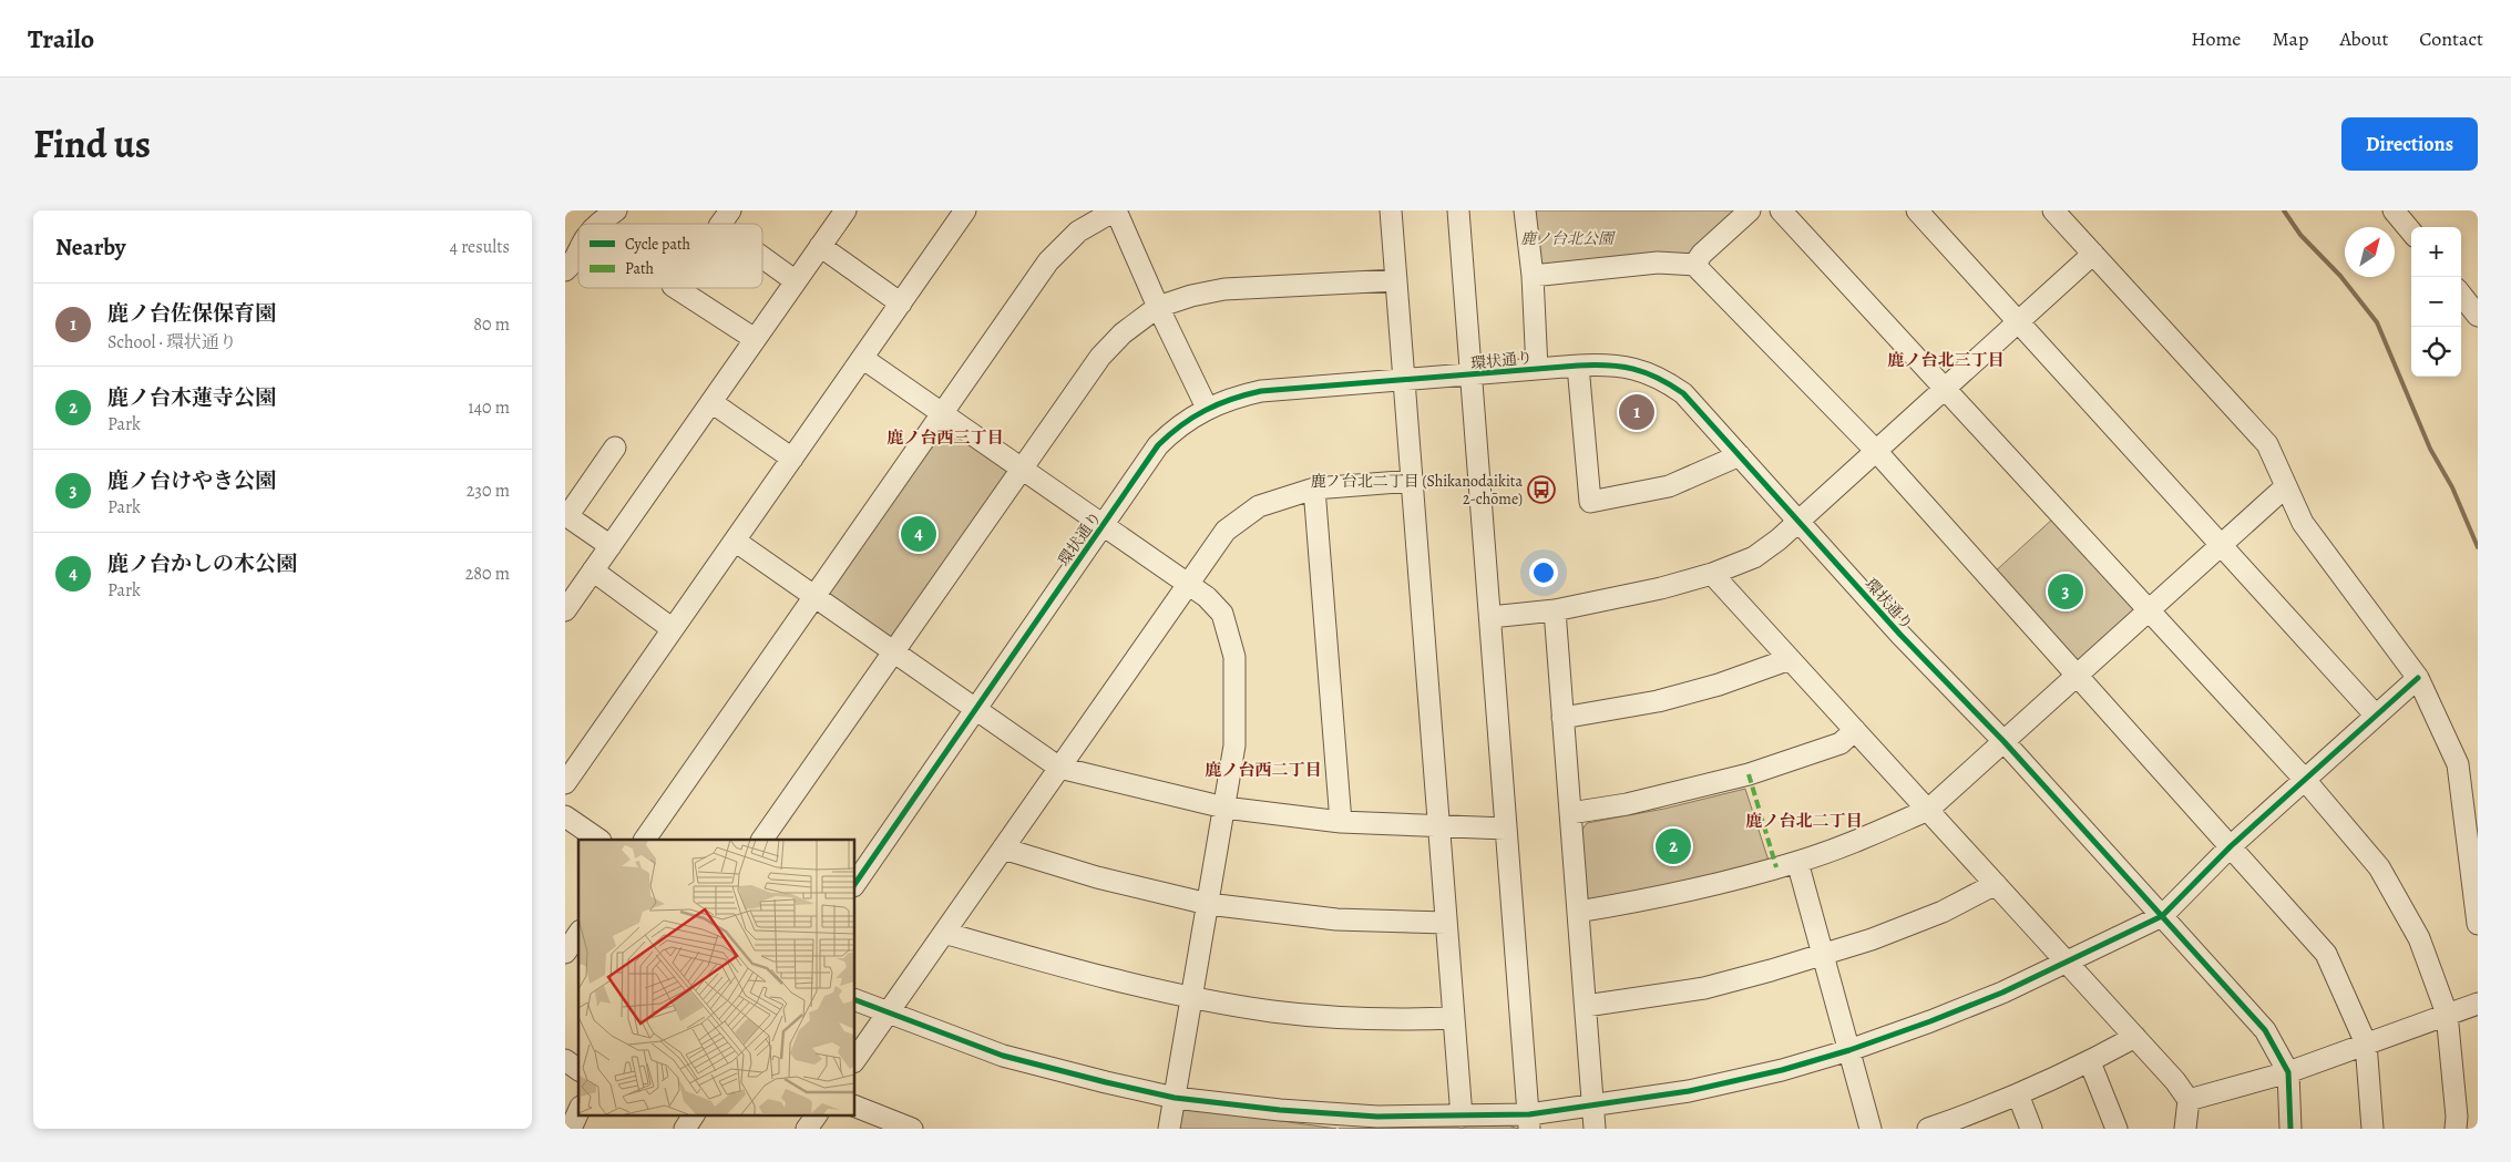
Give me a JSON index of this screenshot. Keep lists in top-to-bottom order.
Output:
{
  "streets": {
    "street": ["環状通り"]
  },
  "districts": [
    "鹿ノ台北三丁目",
    "鹿ノ台西三丁目",
    "鹿ノ台西二丁目",
    "鹿ノ台北二丁目"
  ],
  "parks": ["鹿ノ台北公園"],
  "places": {
    "bus stop": ["鹿ノ台北二丁目 (Shikanodaikita 2-chōme)"]
  },
  "legend": ["Cycle path", "Path"],
  "north": "top right",
  "page": {
    "header": "Trailo",
    "nav": [
      "Home",
      "Map",
      "About",
      "Contact"
    ],
    "title": "Find us",
    "buttons": "Directions",
    "heading": ["Nearby", "4 results"],
    "map_buttons": ["+", "−"],
    "list": [
      {
        "mark": "1",
        "name": "鹿ノ台佐保保育園",
        "note": "School · 環状通り",
        "value": "80 m"
      },
      {
        "mark": "2",
        "name": "鹿ノ台木蓮寺公園",
        "note": "Park",
        "value": "140 m"
      },
      {
        "mark": "3",
        "name": "鹿ノ台けやき公園",
        "note": "Park",
        "value": "230 m"
      },
      {
        "mark": "4",
        "name": "鹿ノ台かしの木公園",
        "note": "Park",
        "value": "280 m"
      }
    ],
    "pins": [
      "1",
      "4",
      "3",
      "2"
    ]
  }
}
